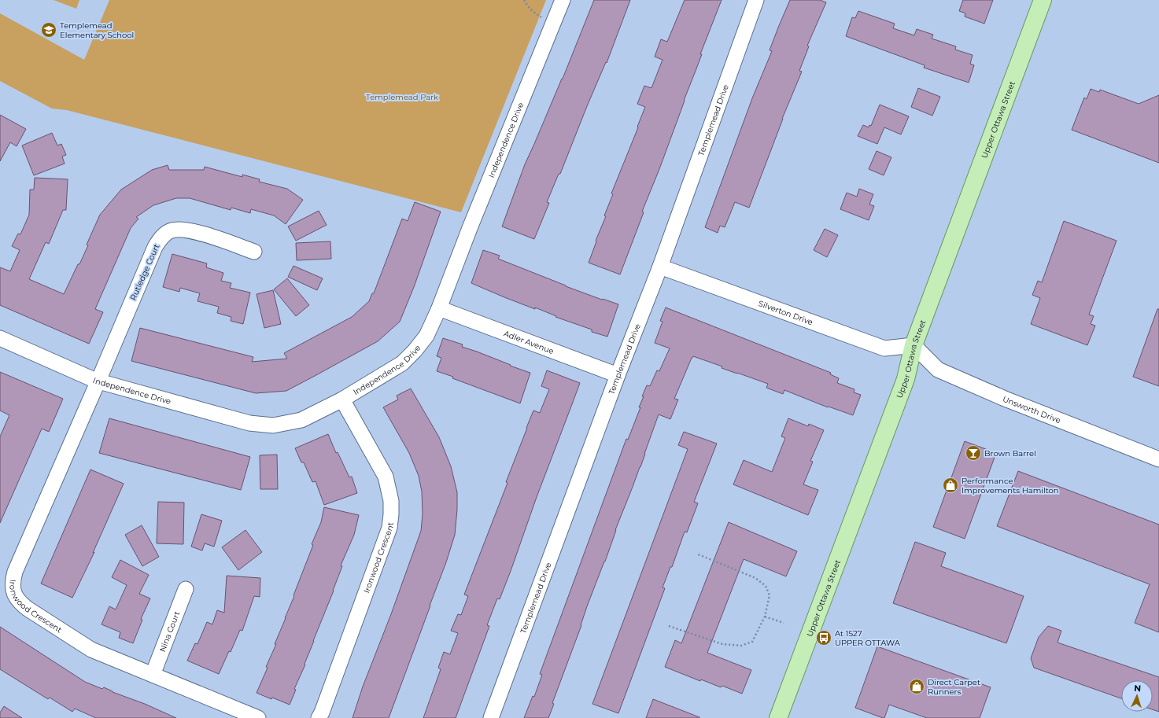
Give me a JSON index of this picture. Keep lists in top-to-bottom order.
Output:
{
  "streets": {
    "main road": ["Upper Ottawa Street"],
    "street": [
      "Templemead Drive",
      "Independence Drive",
      "Rutledge Court",
      "Silverton Drive",
      "Adler Avenue",
      "Unsworth Drive",
      "Ironwood Crescent",
      "Nina Court"
    ]
  },
  "crossings": [
    ["Upper Ottawa Street", "Silverton Drive"],
    ["Upper Ottawa Street", "Unsworth Drive"],
    ["Templemead Drive", "Silverton Drive"],
    ["Templemead Drive", "Adler Avenue"],
    ["Independence Drive", "Rutledge Court"],
    ["Independence Drive", "Adler Avenue"],
    ["Independence Drive", "Ironwood Crescent"],
    ["Rutledge Court", "Ironwood Crescent"],
    ["Silverton Drive", "Unsworth Drive"],
    ["Ironwood Crescent", "Nina Court"]
  ],
  "parks": ["Templemead Park"],
  "places": {
    "school or university": ["Templemead Elementary School"],
    "bar": ["Brown Barrel"],
    "shop": ["Performance Improvements Hamilton", "Direct Carpet Runners"],
    "bus stop": ["At 1527 UPPER OTTAWA"]
  },
  "north": "top"
}
